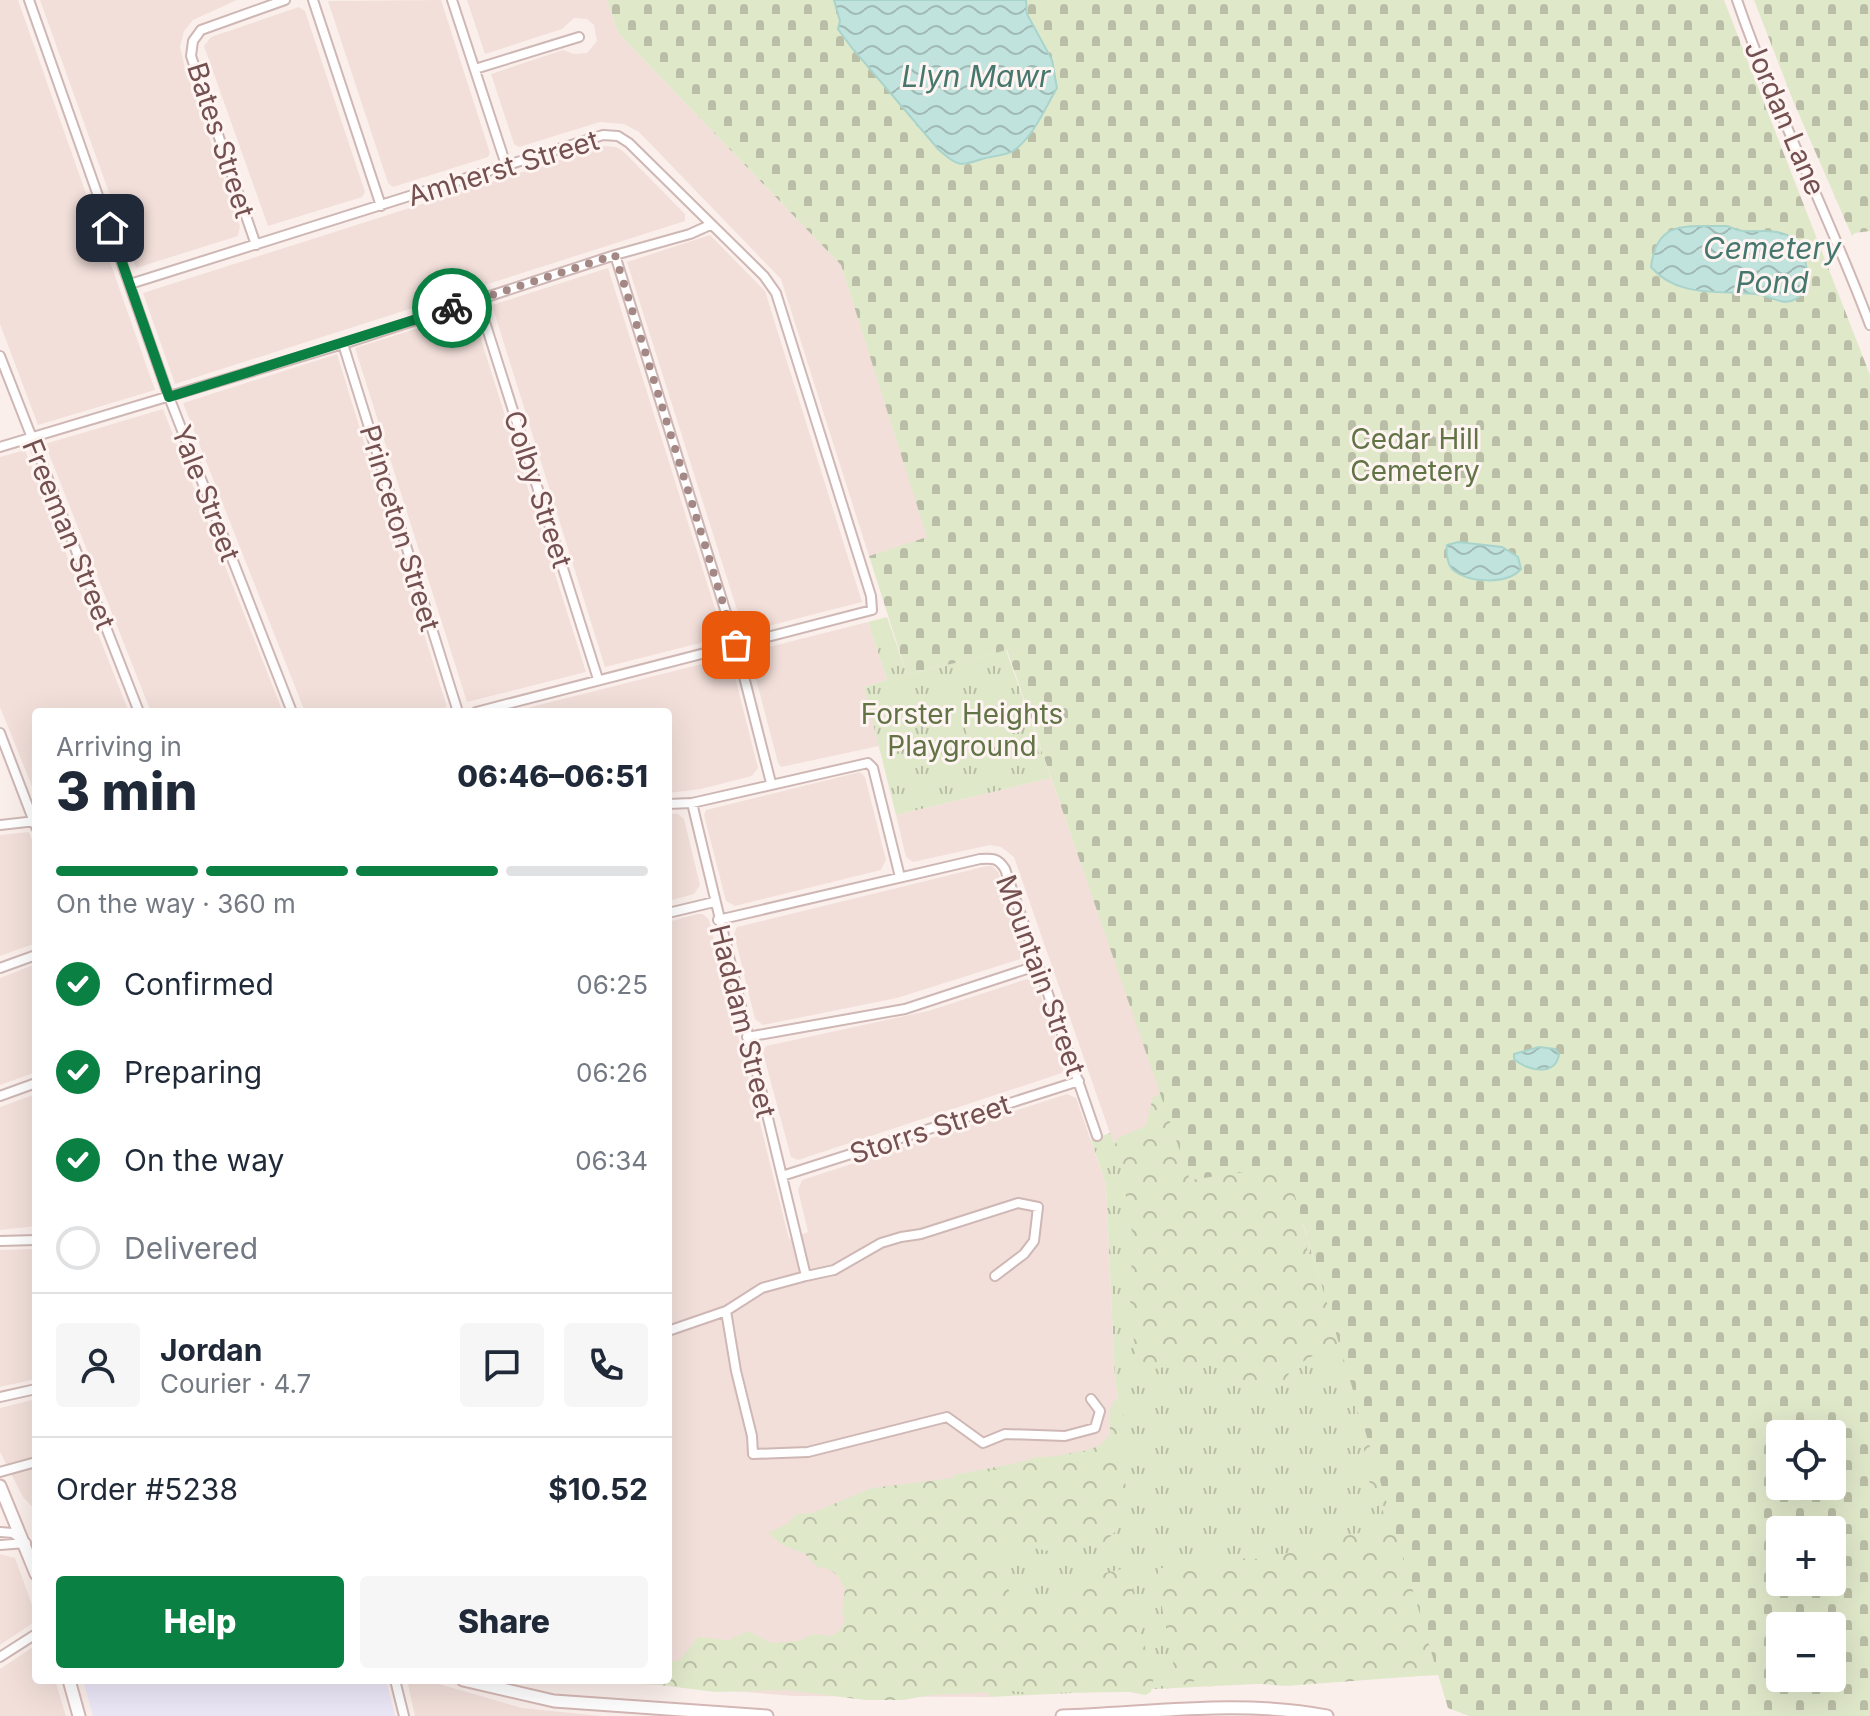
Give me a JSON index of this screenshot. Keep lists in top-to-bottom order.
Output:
{
  "streets": {
    "street": [
      "Jordan Lane",
      "Bates Street",
      "Amherst Street",
      "Colby Street",
      "Yale Street",
      "Princeton Street",
      "Freeman Street",
      "Mountain Street",
      "Haddam Street",
      "Storrs Street"
    ]
  },
  "crossings": [
    ["Bates Street", "Amherst Street"],
    ["Amherst Street", "Yale Street"],
    ["Mountain Street", "Haddam Street"],
    ["Mountain Street", "Storrs Street"],
    ["Haddam Street", "Storrs Street"]
  ],
  "water": ["Llyn Mawr", "Cemetery Pond"],
  "parks": ["Cedar Hill Cemetery", "Forster Heights Playground"],
  "page": {
    "heading": ["3 min", "Arriving in", "06:46–06:51"],
    "panel": [
      "Jordan",
      "Courier · 4.7",
      "Order #5238",
      "$10.52"
    ],
    "bar": "On the way · 360 m",
    "list": [
      ["Confirmed", "06:25"],
      ["Preparing", "06:26"],
      ["On the way", "06:34"],
      "Delivered"
    ],
    "map_buttons": ["+", "−"],
    "buttons": ["Help", "Share"]
  }
}
